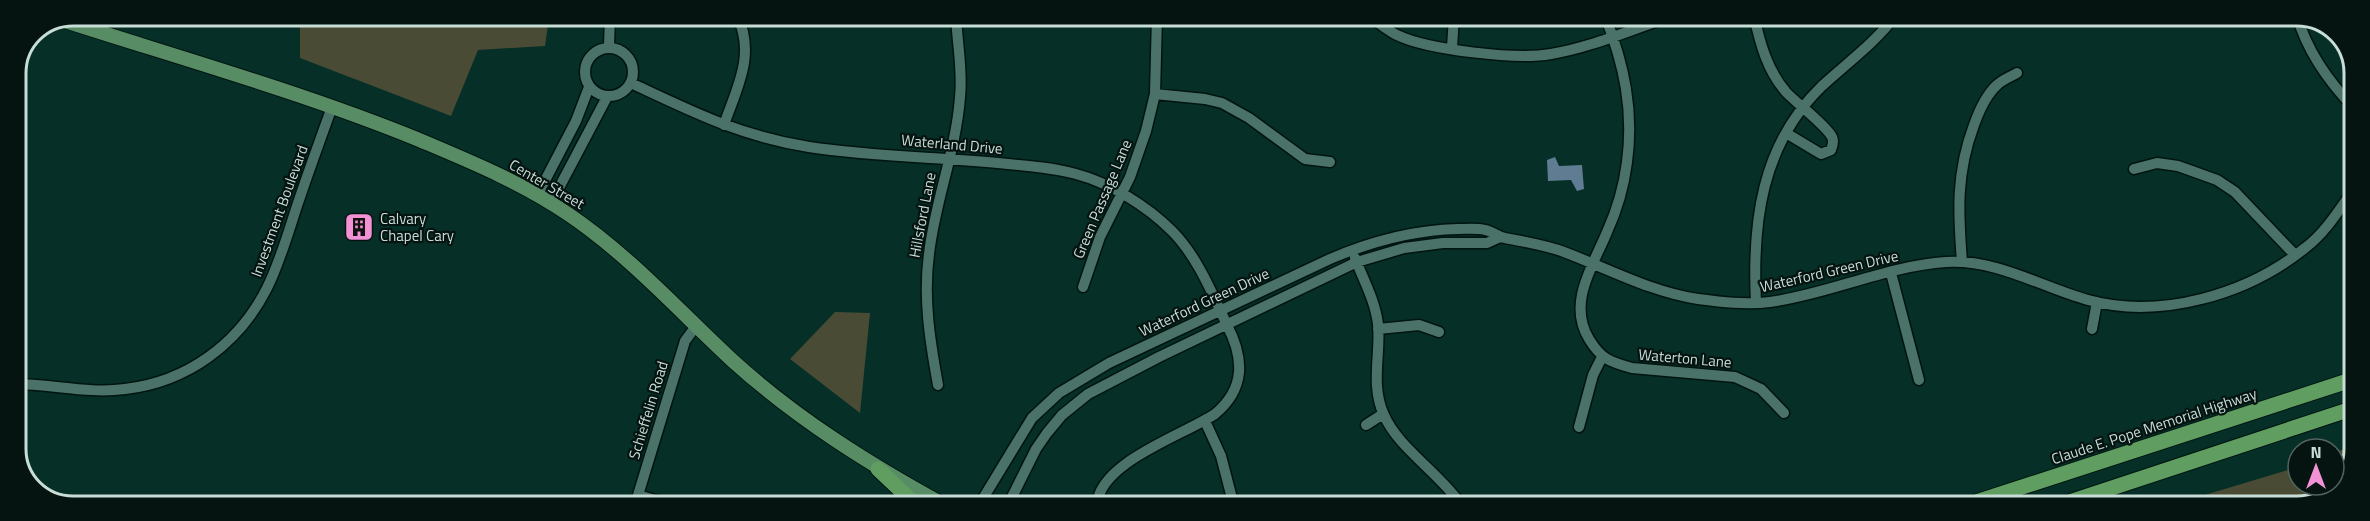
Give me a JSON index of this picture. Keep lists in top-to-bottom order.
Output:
{
  "streets": {
    "highway": ["Claude E. Pope Memorial Highway"],
    "main road": ["Center Street"],
    "street": [
      "Waterland Drive",
      "Green Passage Lane",
      "Investment Boulevard",
      "Hillsford Lane",
      "Waterford Green Drive",
      "Waterton Lane",
      "Schieffelin Road"
    ]
  },
  "crossings": [
    ["Waterland Drive", "Green Passage Lane"],
    ["Waterland Drive", "Hillsford Lane"],
    ["Waterland Drive", "Waterford Green Drive"],
    ["Center Street", "Investment Boulevard"],
    ["Center Street", "Schieffelin Road"]
  ],
  "places": {
    "building": ["Calvary Chapel Cary"]
  },
  "north": "top"
}
